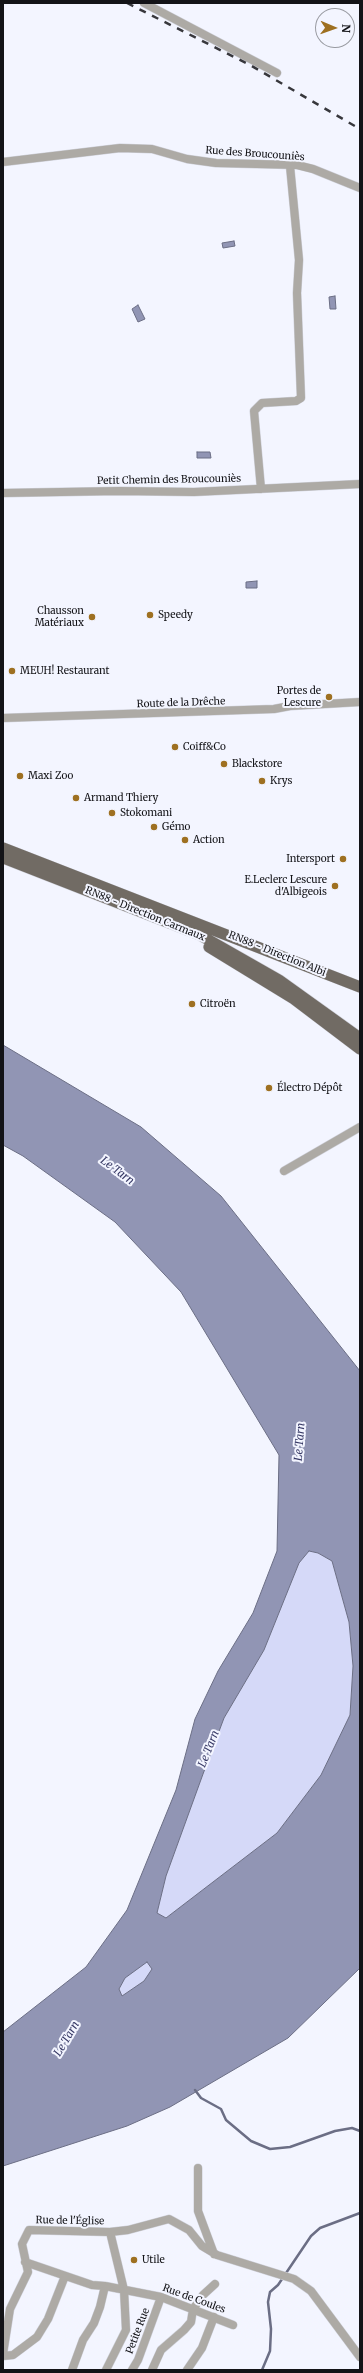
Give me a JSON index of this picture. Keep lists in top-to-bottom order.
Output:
{
  "streets": {
    "main road": ["RN88 - Direction Carmaux", "RN88 - Direction Albi"],
    "street": [
      "Rue des Broucouniès",
      "Petit Chemin des Broucouniès",
      "Route de la Drêche",
      "Rue de l'Église",
      "Rue de Coules",
      "Petite Rue"
    ]
  },
  "crossings": [
    ["Rue de l'Église", "Rue de Coules"],
    ["Rue de Coules", "Petite Rue"]
  ],
  "water": ["Le Tarn"],
  "places": [
    "Speedy",
    "Chausson Matériaux",
    "MEUH! Restaurant",
    "Portes de Lescure",
    "Coiff&Co",
    "Blackstore",
    "Maxi Zoo",
    "Krys",
    "Armand Thiery",
    "Stokomani",
    "Gémo",
    "Action",
    "Intersport",
    "E.Leclerc Lescure d'Albigeois",
    "Citroën",
    "Électro Dépôt",
    "Utile"
  ],
  "north": "right"
}
